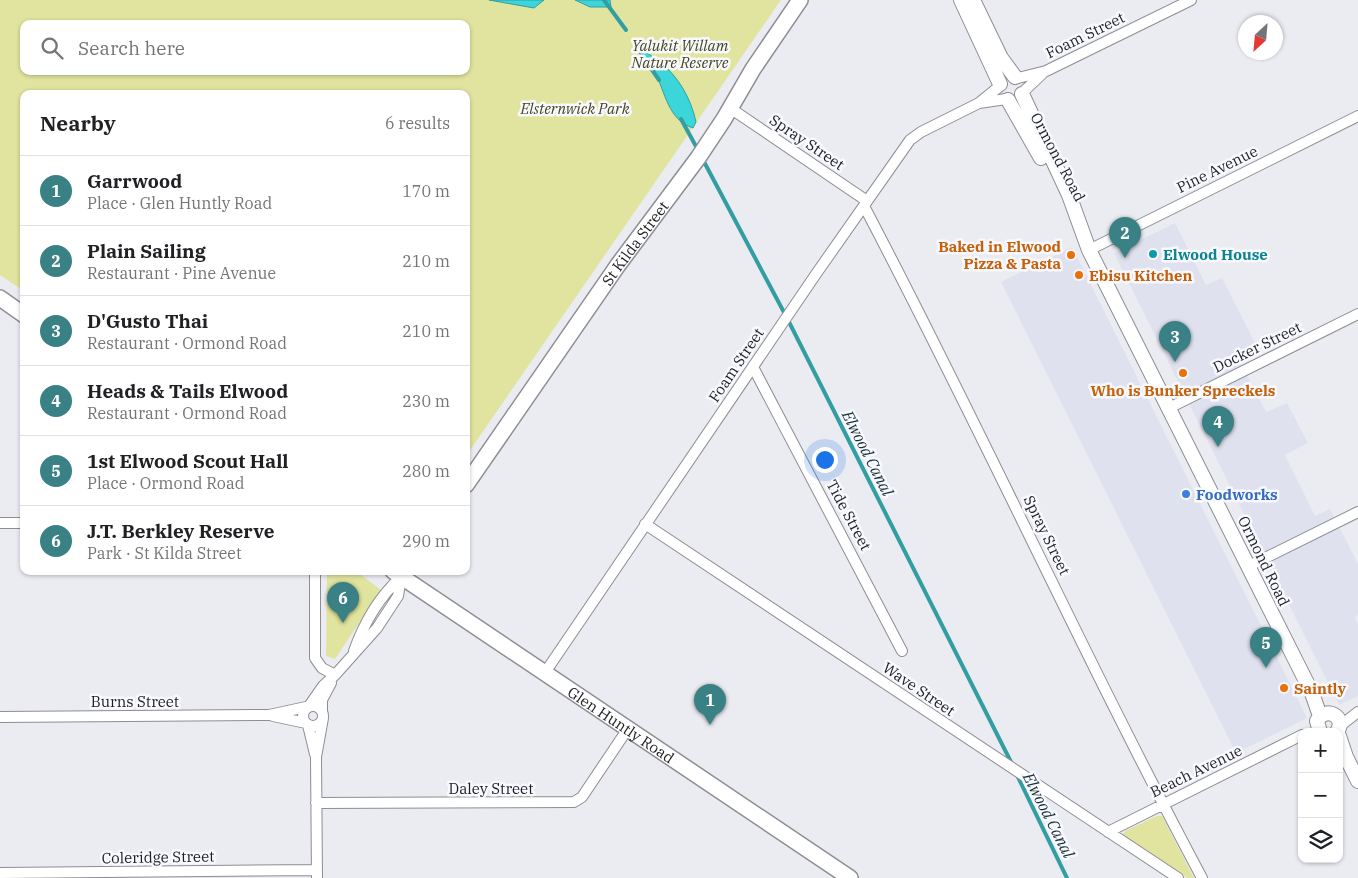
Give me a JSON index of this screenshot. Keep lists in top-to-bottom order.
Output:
{
  "streets": {
    "main road": ["St Kilda Street", "Glen Huntly Road"],
    "street": [
      "Foam Street",
      "Spray Street",
      "Ormond Road",
      "Pine Avenue",
      "Docker Street",
      "Tide Street",
      "Wave Street",
      "Burns Street",
      "Beach Avenue",
      "Daley Street",
      "Coleridge Street"
    ]
  },
  "crossings": [
    ["Foam Street", "Spray Street"],
    ["Foam Street", "Ormond Road"],
    ["Foam Street", "Tide Street"],
    ["Foam Street", "Wave Street"],
    ["Foam Street", "Glen Huntly Road"],
    ["Spray Street", "St Kilda Street"],
    ["Spray Street", "Beach Avenue"],
    ["Ormond Road", "Pine Avenue"],
    ["Ormond Road", "Docker Street"],
    ["Wave Street", "Beach Avenue"],
    ["Glen Huntly Road", "Daley Street"]
  ],
  "water": ["Elwood Canal"],
  "parks": ["Yalukit Willam Nature Reserve", "Elsternwick Park"],
  "places": [
    "Elwood House",
    "Baked in Elwood Pizza & Pasta",
    "Ebisu Kitchen",
    "Who is Bunker Spreckels",
    "Foodworks",
    "Saintly"
  ],
  "north": "bottom left",
  "page": {
    "search": "Search here",
    "heading": ["Nearby", "6 results"],
    "list": [
      {
        "mark": "1",
        "name": "Garrwood",
        "note": "Place · Glen Huntly Road",
        "value": "170 m"
      },
      {
        "mark": "2",
        "name": "Plain Sailing",
        "note": "Restaurant · Pine Avenue",
        "value": "210 m"
      },
      {
        "mark": "3",
        "name": "D'Gusto Thai",
        "note": "Restaurant · Ormond Road",
        "value": "210 m"
      },
      {
        "mark": "4",
        "name": "Heads & Tails Elwood",
        "note": "Restaurant · Ormond Road",
        "value": "230 m"
      },
      {
        "mark": "5",
        "name": "1st Elwood Scout Hall",
        "note": "Place · Ormond Road",
        "value": "280 m"
      },
      {
        "mark": "6",
        "name": "J.T. Berkley Reserve",
        "note": "Park · St Kilda Street",
        "value": "290 m"
      }
    ],
    "pins": [
      "2",
      "3",
      "4",
      "6",
      "5",
      "1"
    ],
    "map_buttons": ["+", "−"]
  }
}
